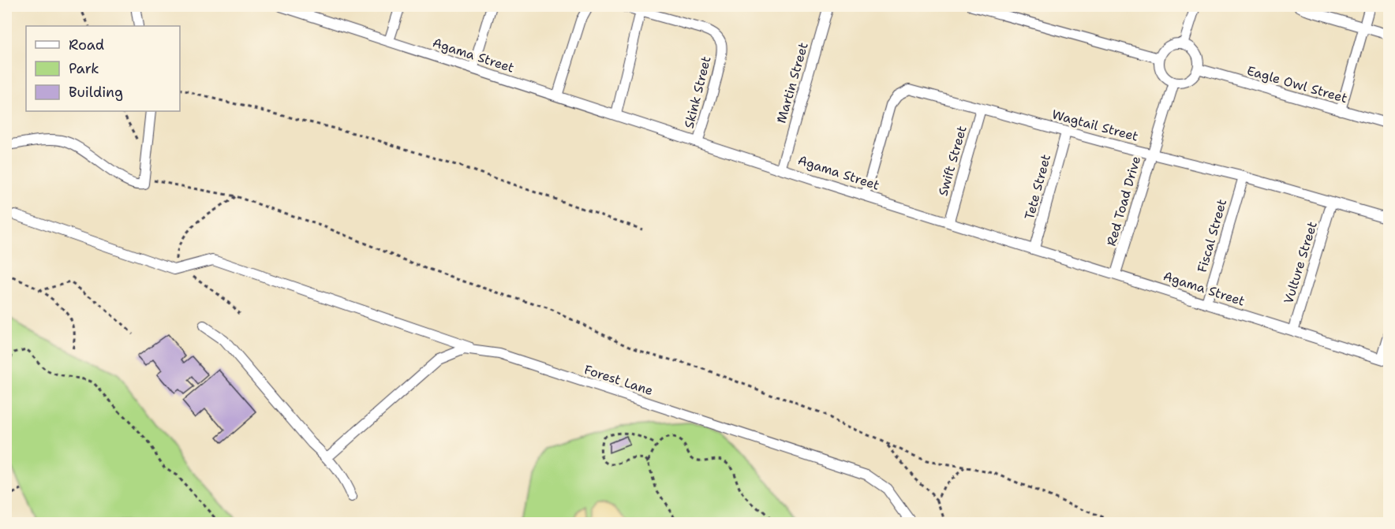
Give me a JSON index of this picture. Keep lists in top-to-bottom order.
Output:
{
  "streets": {
    "street": [
      "Agama Street",
      "Martin Street",
      "Eagle Owl Street",
      "Skink Street",
      "Wagtail Street",
      "Swift Street",
      "Tete Street",
      "Red Toad Drive",
      "Fiscal Street",
      "Vulture Street",
      "Forest Lane"
    ]
  },
  "crossings": [
    ["Agama Street", "Martin Street"],
    ["Agama Street", "Skink Street"],
    ["Agama Street", "Wagtail Street"],
    ["Agama Street", "Swift Street"],
    ["Agama Street", "Tete Street"],
    ["Agama Street", "Red Toad Drive"],
    ["Agama Street", "Fiscal Street"],
    ["Agama Street", "Vulture Street"],
    ["Eagle Owl Street", "Red Toad Drive"],
    ["Wagtail Street", "Swift Street"],
    ["Wagtail Street", "Tete Street"],
    ["Wagtail Street", "Red Toad Drive"],
    ["Wagtail Street", "Fiscal Street"],
    ["Wagtail Street", "Vulture Street"]
  ],
  "legend": ["Road", "Park", "Building"]
}
